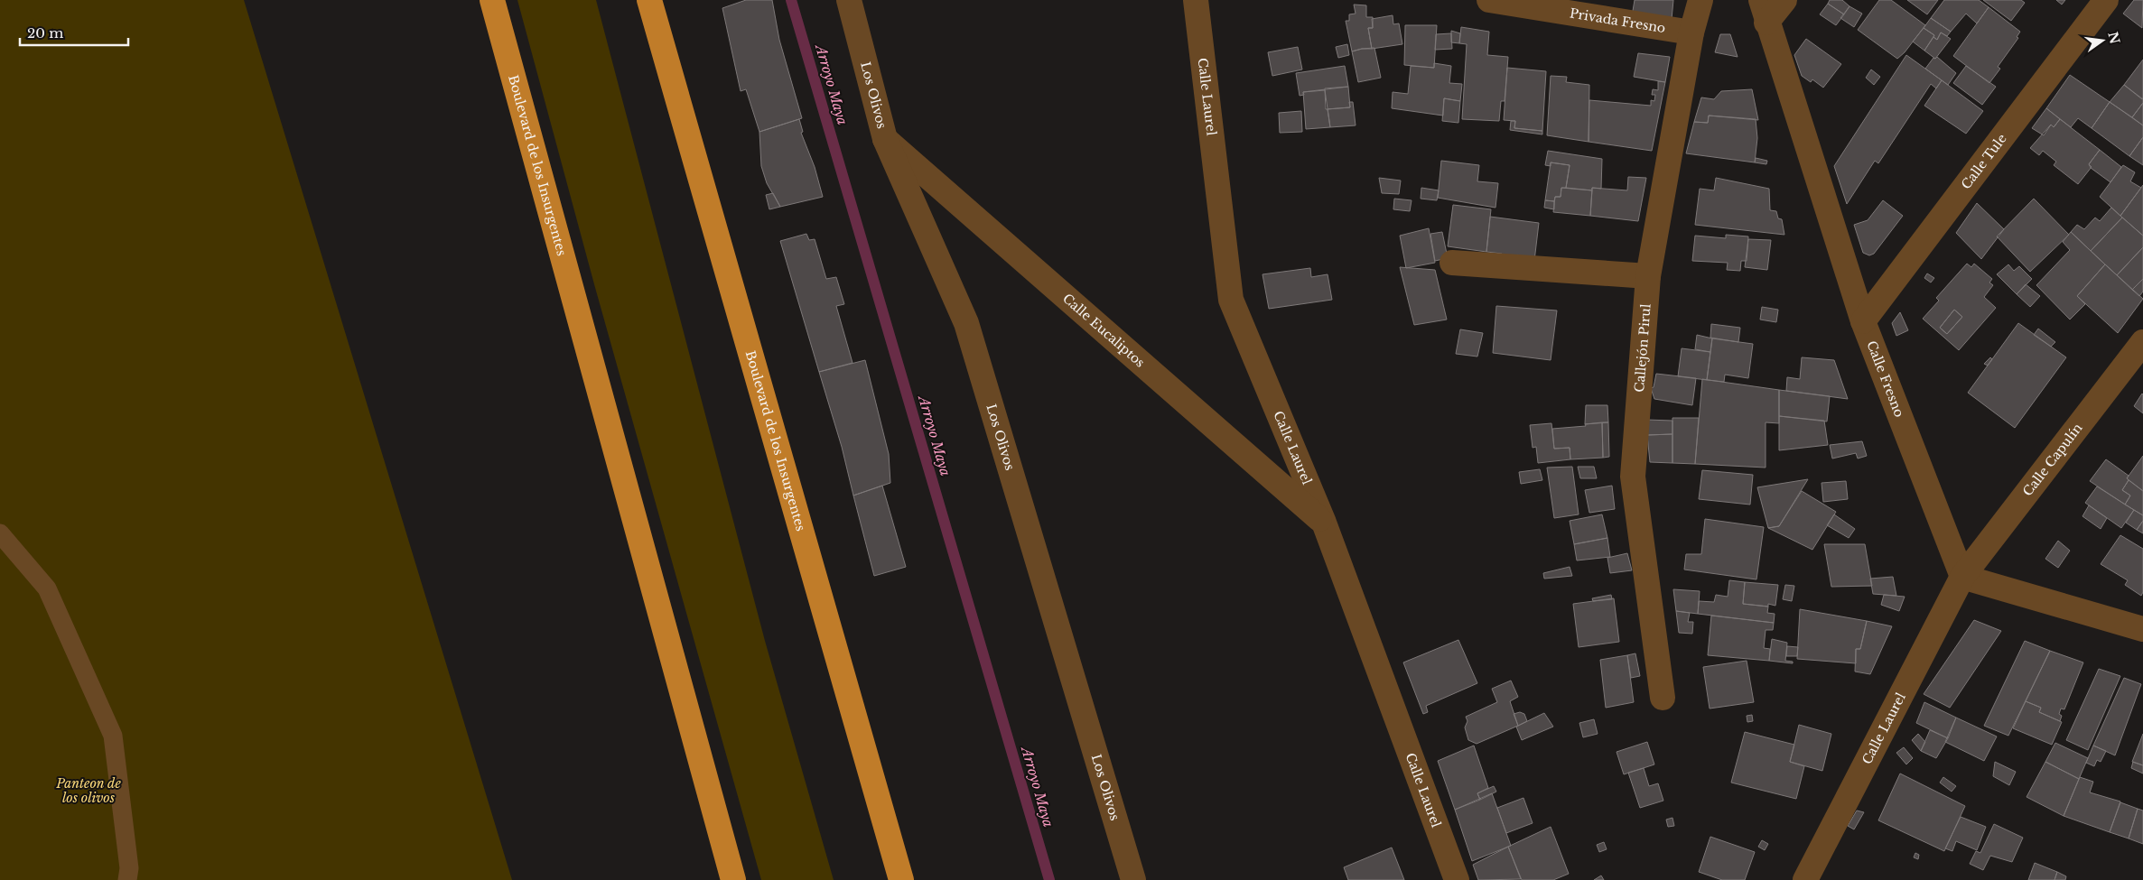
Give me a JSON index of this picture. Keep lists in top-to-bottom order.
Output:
{
  "streets": {
    "highway": ["Boulevard de los Insurgentes"],
    "street": [
      "Privada Fresno",
      "Los Olivos",
      "Calle Laurel",
      "Calle Tule",
      "Calle Eucaliptos",
      "Callejón Pirul",
      "Calle Fresno",
      "Calle Capulín"
    ]
  },
  "crossings": [
    ["Privada Fresno", "Callejón Pirul"],
    ["Los Olivos", "Calle Eucaliptos"],
    ["Calle Laurel", "Calle Eucaliptos"],
    ["Calle Laurel", "Calle Fresno"],
    ["Calle Laurel", "Calle Capulín"],
    ["Calle Tule", "Calle Fresno"],
    ["Calle Fresno", "Calle Capulín"]
  ],
  "water": ["Arroyo Maya"],
  "parks": ["Panteon de los olivos"],
  "scale_bar": "20 m",
  "north": "right"
}
